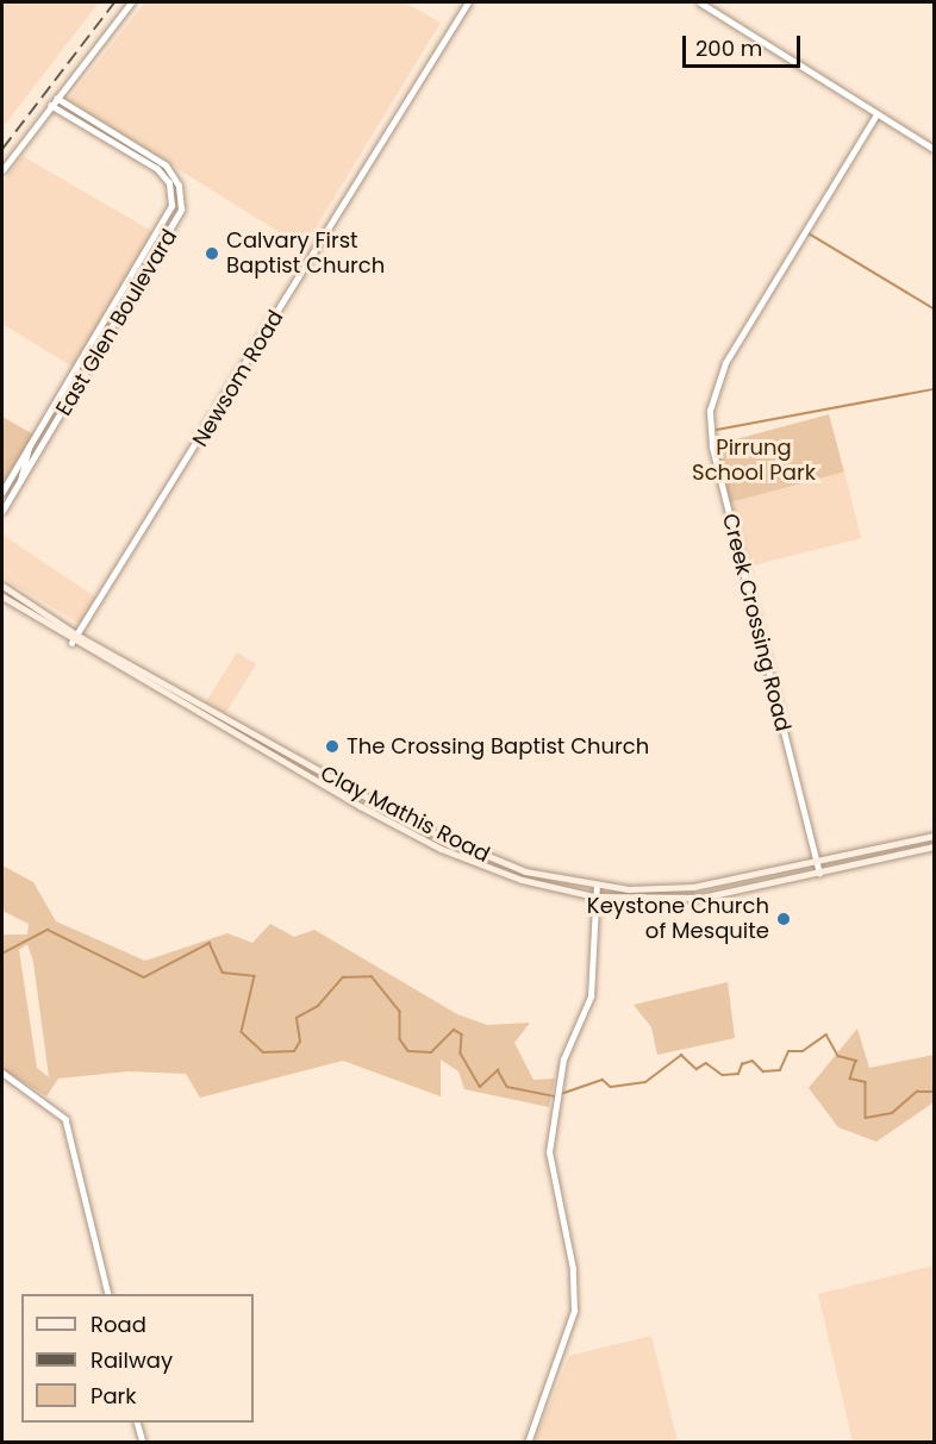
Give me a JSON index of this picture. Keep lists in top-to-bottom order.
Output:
{
  "streets": {
    "main road": ["Clay Mathis Road"],
    "street": ["East Glen Boulevard", "Newsom Road", "Creek Crossing Road"]
  },
  "crossings": [
    ["Newsom Road", "Clay Mathis Road"],
    ["Creek Crossing Road", "Clay Mathis Road"]
  ],
  "parks": ["Pirrung School Park"],
  "places": ["Calvary First Baptist Church", "The Crossing Baptist Church", "Keystone Church of Mesquite"],
  "legend": ["Road", "Railway", "Park"],
  "scale_bar": "200 m"
}
